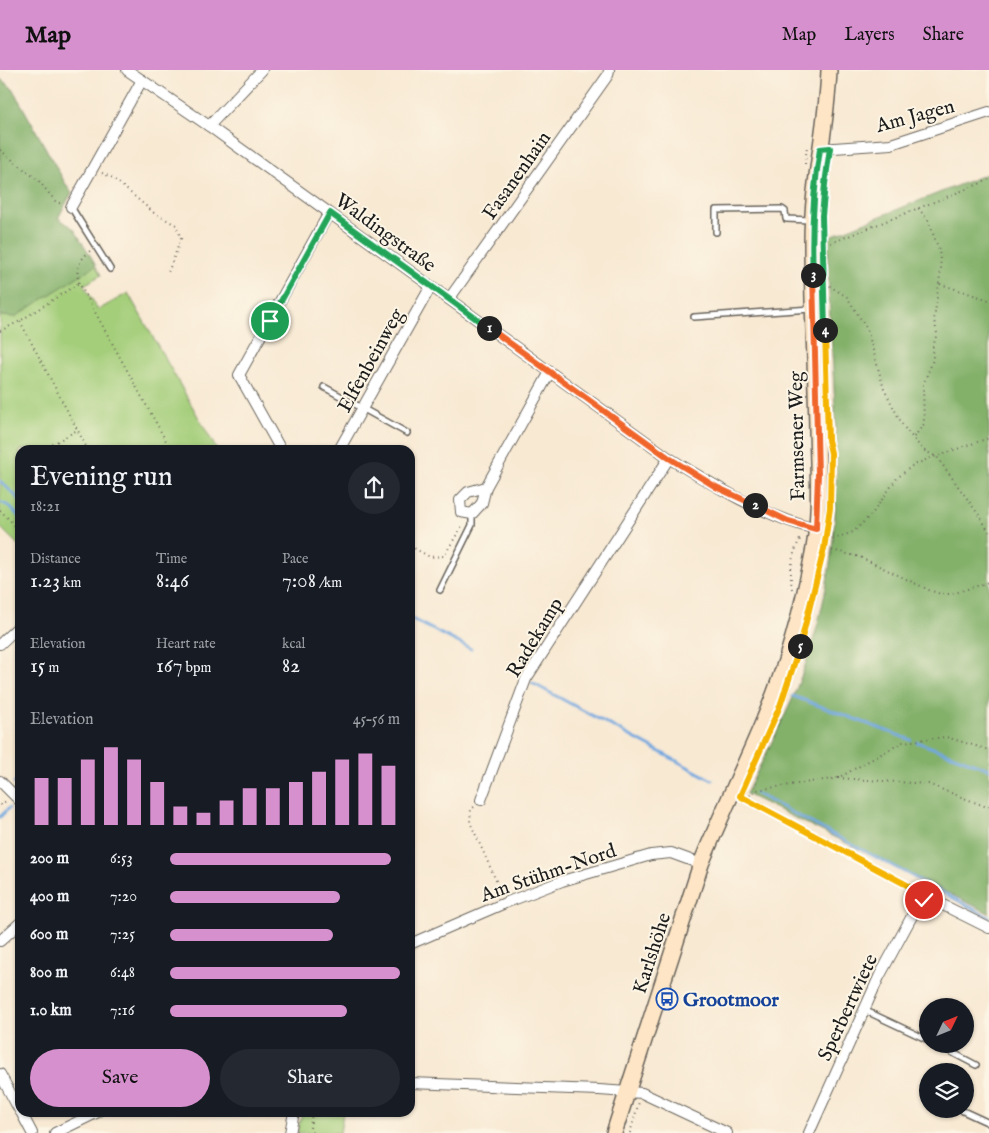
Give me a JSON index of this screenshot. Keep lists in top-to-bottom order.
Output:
{
  "streets": {
    "main road": ["Farmsener Weg", "Karlshöhe"],
    "street": [
      "Am Jagen",
      "Fasanenhain",
      "Waldingstraße",
      "Elfenbeinweg",
      "Radekamp",
      "Am Stühm-Nord",
      "Sperbertwiete"
    ]
  },
  "crossings": [
    ["Am Jagen", "Farmsener Weg"],
    ["Fasanenhain", "Waldingstraße"],
    ["Waldingstraße", "Elfenbeinweg"],
    ["Waldingstraße", "Farmsener Weg"],
    ["Waldingstraße", "Radekamp"],
    ["Farmsener Weg", "Karlshöhe"],
    ["Am Stühm-Nord", "Karlshöhe"]
  ],
  "places": {
    "bus stop": ["Grootmoor"]
  },
  "north": "top right",
  "page": {
    "header": "Map",
    "nav": ["Map", "Layers", "Share"],
    "pins": [
      "3",
      "1",
      "4",
      "2",
      "5"
    ],
    "heading": ["Evening run", "18:21"],
    "stats": [
      ["Distance", "1.23 km"],
      ["Time", "8:46"],
      ["Pace", "7:08 /km"],
      ["Elevation", "15 m"],
      ["Heart rate", "167 bpm"],
      ["kcal", "82"]
    ],
    "chart": ["Elevation", "45–56 m"],
    "list": [
      {
        "name": "200 m",
        "note": "6:53"
      },
      {
        "name": "400 m",
        "note": "7:20"
      },
      {
        "name": "600 m",
        "note": "7:25"
      },
      {
        "name": "800 m",
        "note": "6:48"
      },
      {
        "name": "1.0 km",
        "note": "7:16"
      }
    ],
    "buttons": ["Save", "Share"]
  }
}
